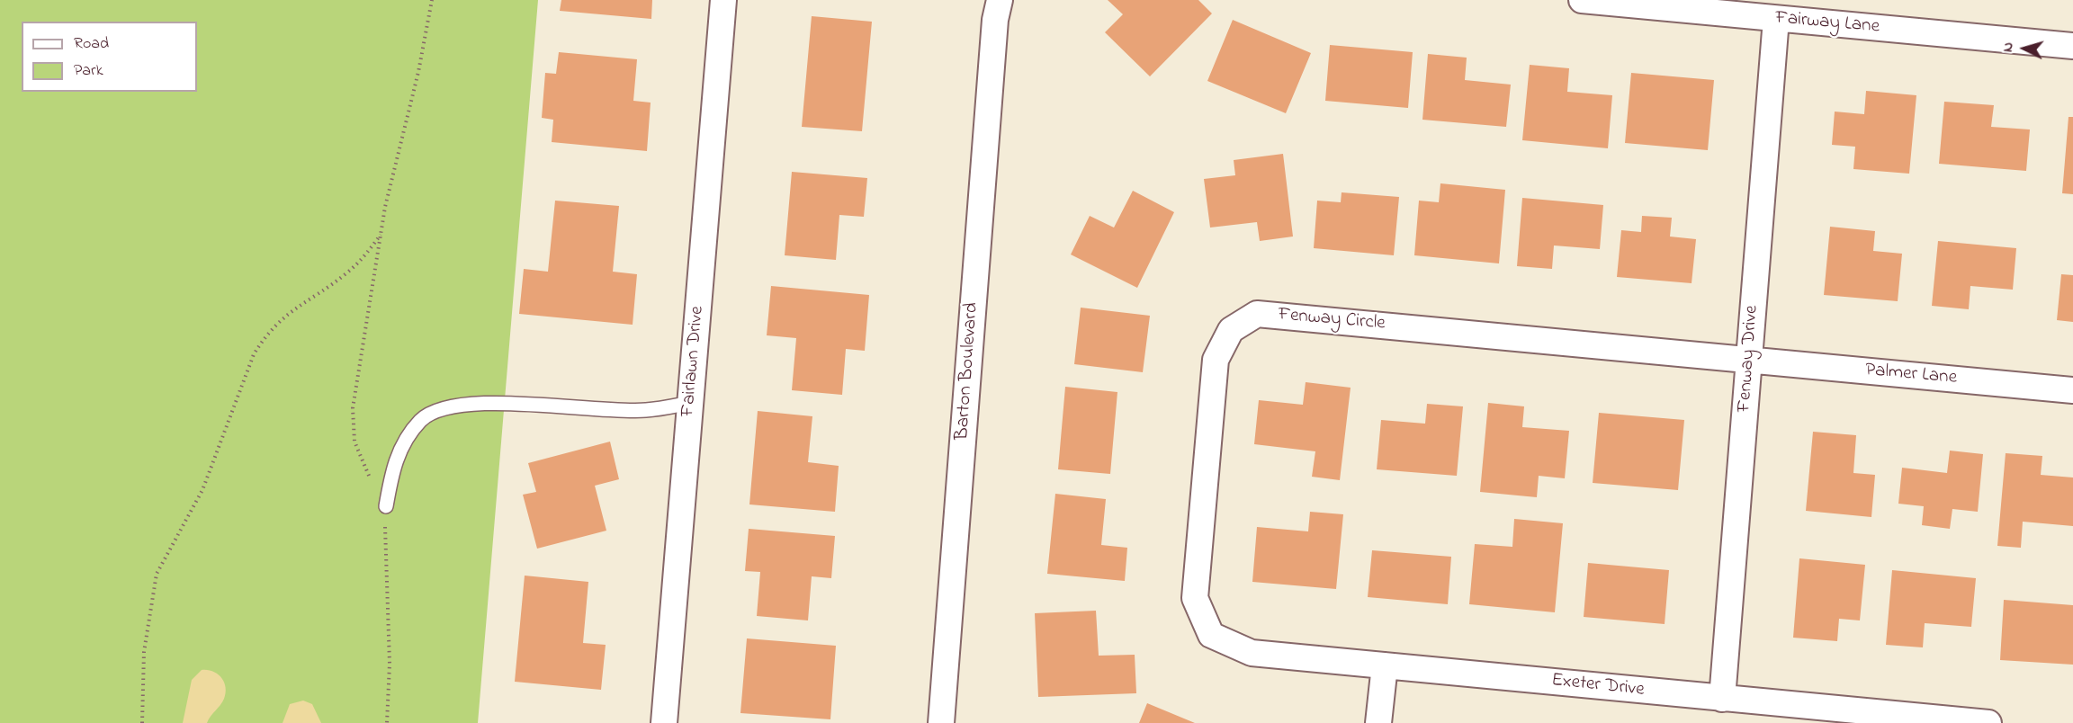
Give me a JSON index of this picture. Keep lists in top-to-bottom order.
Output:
{
  "streets": {
    "street": [
      "Fairway Lane",
      "Fenway Circle",
      "Fenway Drive",
      "Fairlawn Drive",
      "Barton Boulevard",
      "Palmer Lane",
      "Exeter Drive"
    ]
  },
  "crossings": [
    ["Fairway Lane", "Fenway Drive"],
    ["Fenway Circle", "Fenway Drive"],
    ["Fenway Circle", "Palmer Lane"],
    ["Fenway Circle", "Exeter Drive"],
    ["Fenway Drive", "Palmer Lane"],
    ["Fenway Drive", "Exeter Drive"]
  ],
  "legend": ["Road", "Park"],
  "north": "left"
}
